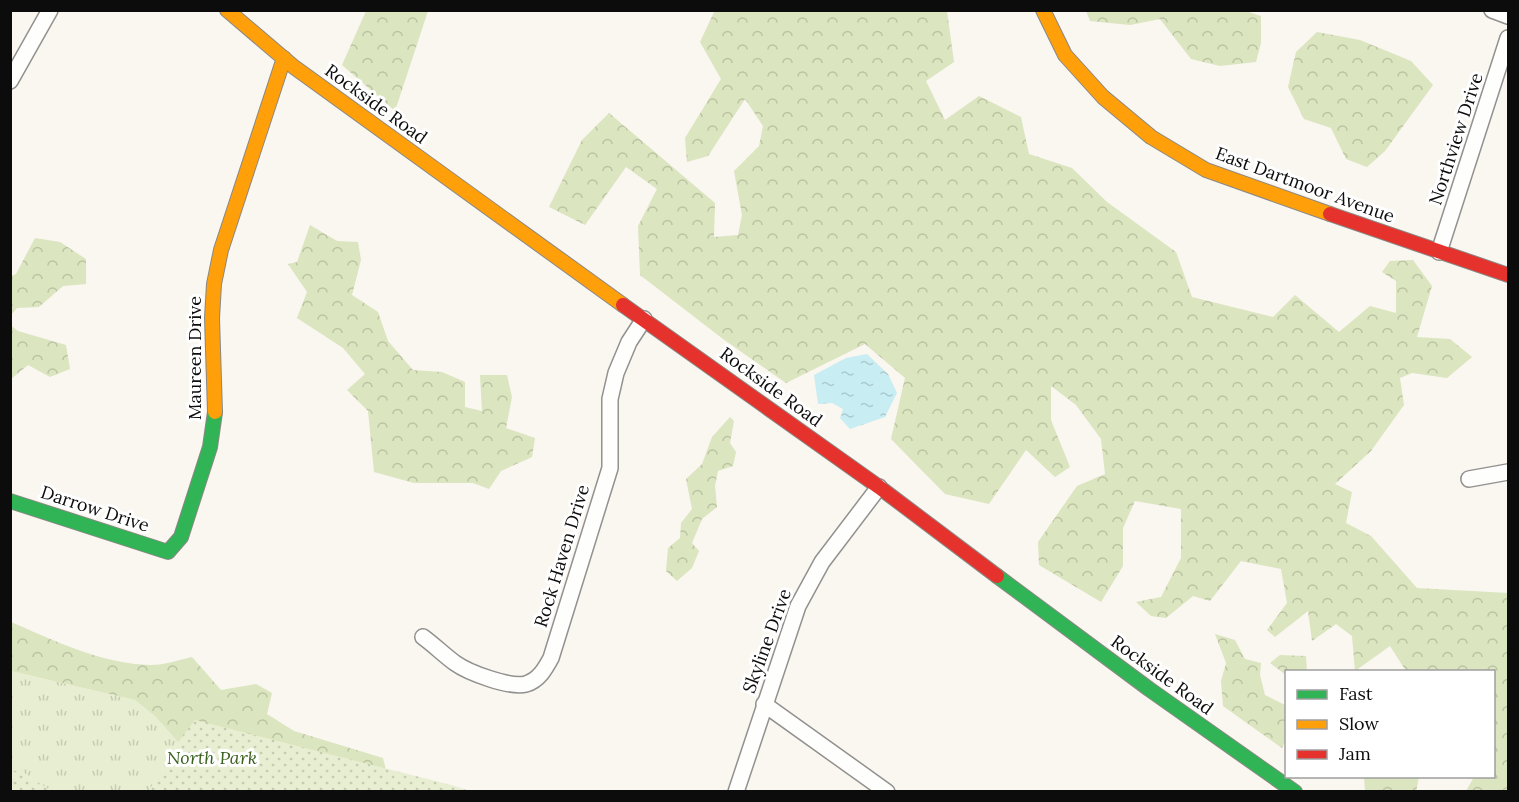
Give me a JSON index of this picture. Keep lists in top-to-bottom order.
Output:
{
  "streets": {
    "main road": [
      "Rockside Road",
      "East Dartmoor Avenue",
      "Maureen Drive",
      "Darrow Drive"
    ],
    "street": ["Northview Drive", "Rock Haven Drive", "Skyline Drive"]
  },
  "crossings": [
    ["Rockside Road", "Maureen Drive"],
    ["Rockside Road", "Rock Haven Drive"],
    ["Rockside Road", "Skyline Drive"],
    ["Northview Drive", "East Dartmoor Avenue"],
    ["Maureen Drive", "Darrow Drive"]
  ],
  "parks": ["North Park"],
  "legend": ["Fast", "Slow", "Jam"]
}
